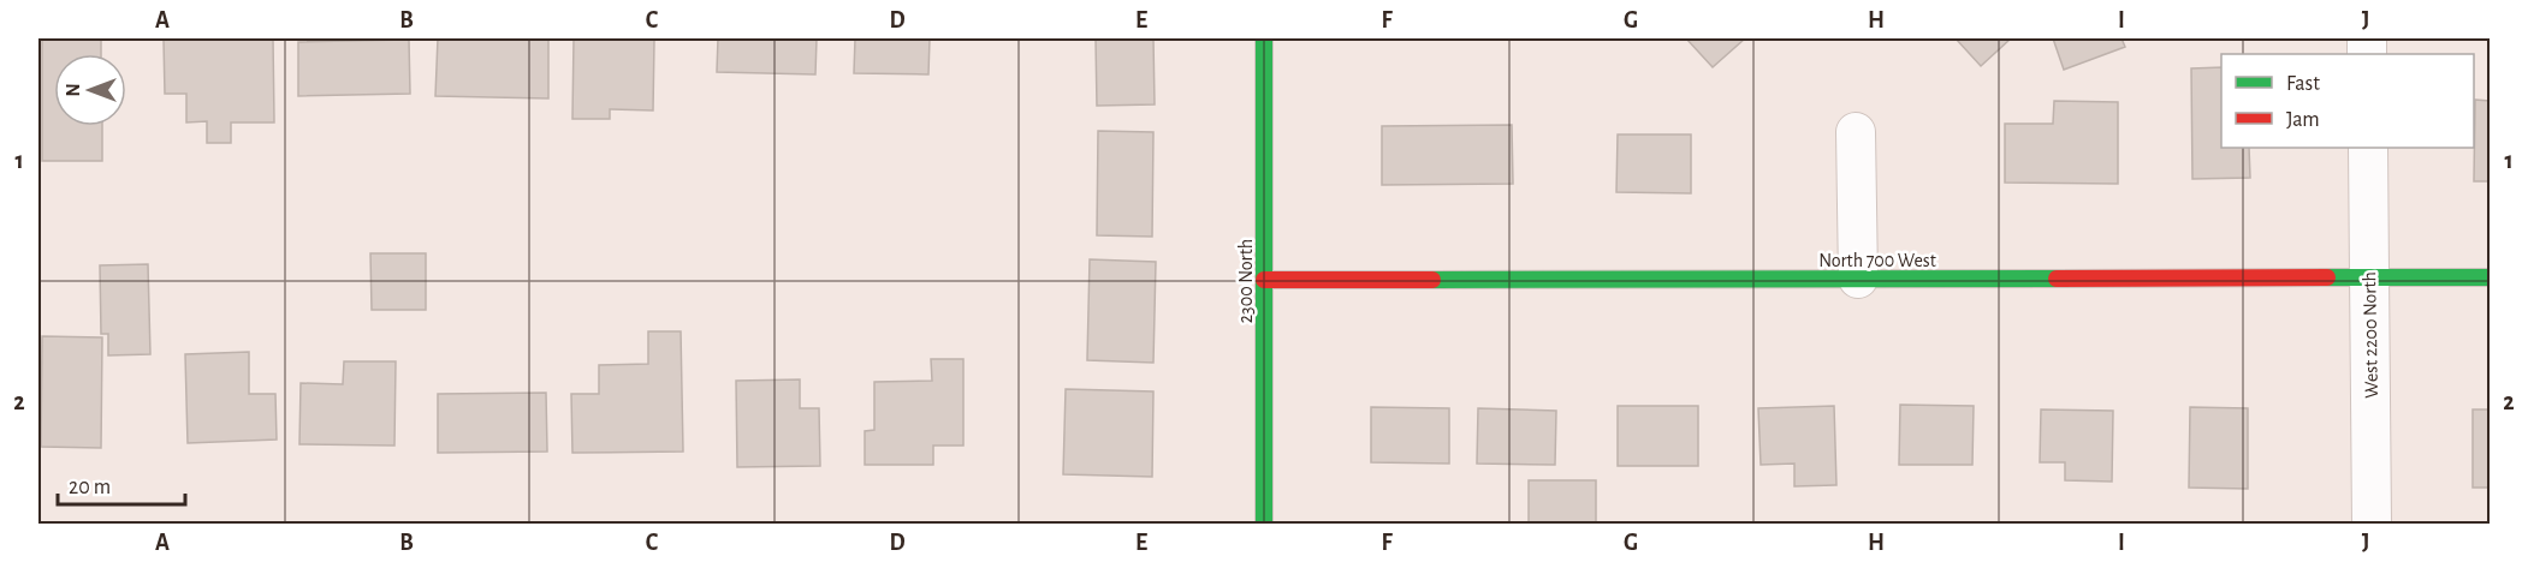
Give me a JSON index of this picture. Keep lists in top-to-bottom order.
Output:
{
  "streets": {
    "street": ["North 700 West", "2300 North", "West 2200 North"]
  },
  "crossings": [
    ["North 700 West", "2300 North"],
    ["North 700 West", "West 2200 North"]
  ],
  "legend": ["Fast", "Jam"],
  "scale_bar": "20 m",
  "north": "left",
  "grid": {
    "columns": [
      "A",
      "B",
      "C",
      "D",
      "E",
      "F",
      "G",
      "H",
      "I",
      "J"
    ],
    "rows": ["1", "2"]
  }
}
